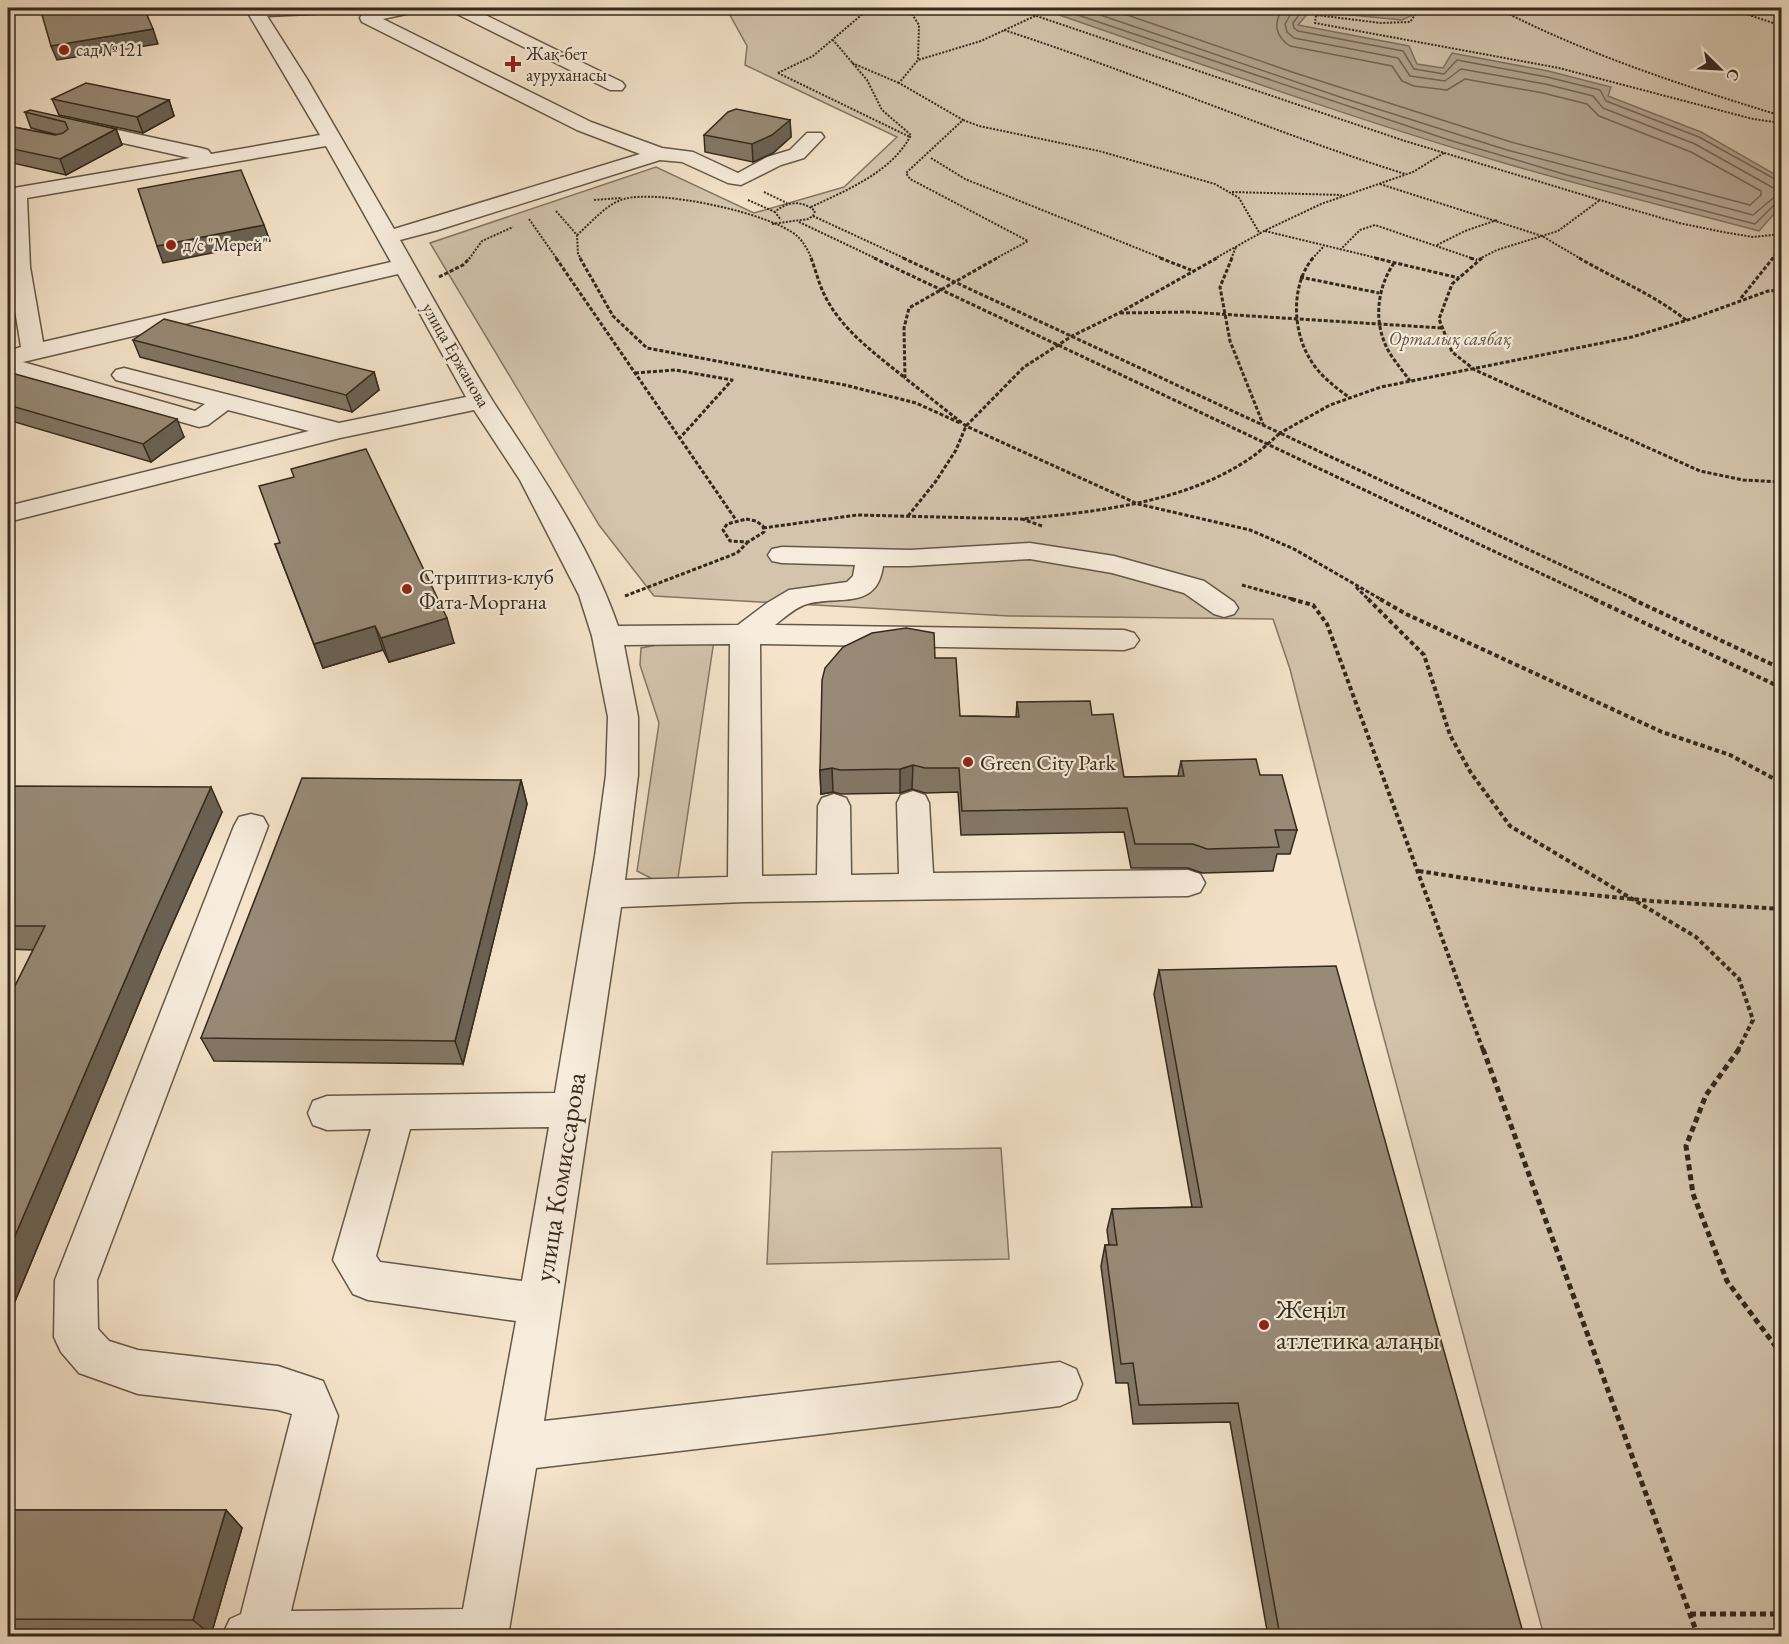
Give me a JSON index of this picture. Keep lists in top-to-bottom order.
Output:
{
  "streets": {
    "street": ["улица Ержанова", "улица Комиссарова"]
  },
  "crossings": [
    ["улица Ержанова", "улица Комиссарова"]
  ],
  "parks": ["Орталық саябақ"],
  "places": {
    "other": [
      "сад №121",
      "д/с \"Мерей\"",
      "Стриптиз-клуб Фата-Моргана",
      "Green City Park",
      "Жеңіл атлетика алаңы"
    ],
    "health": ["Жақ-бет ауруханасы"]
  },
  "north": "bottom right"
}
